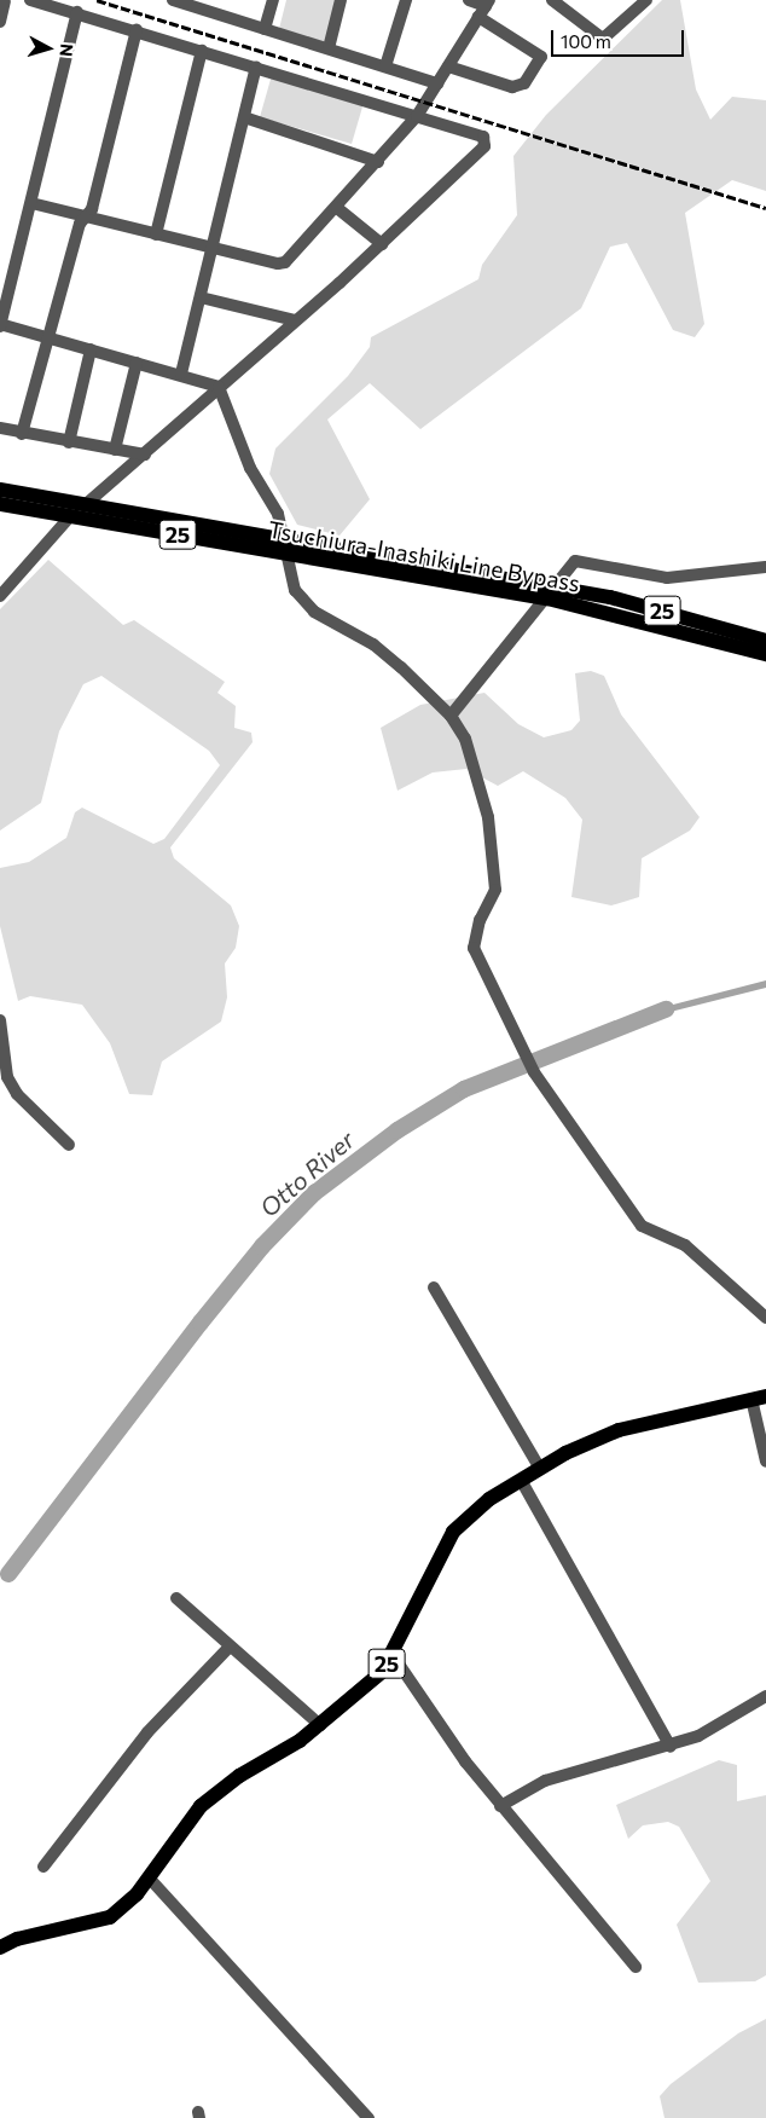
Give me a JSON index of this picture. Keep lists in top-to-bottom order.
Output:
{
  "streets": {
    "main road": ["25", "Tsuchiura-Inashiki Line Bypass"]
  },
  "crossings": [
    ["25", "Tsuchiura-Inashiki Line Bypass"]
  ],
  "water": ["Otto River"],
  "scale_bar": "100 m",
  "north": "right"
}
